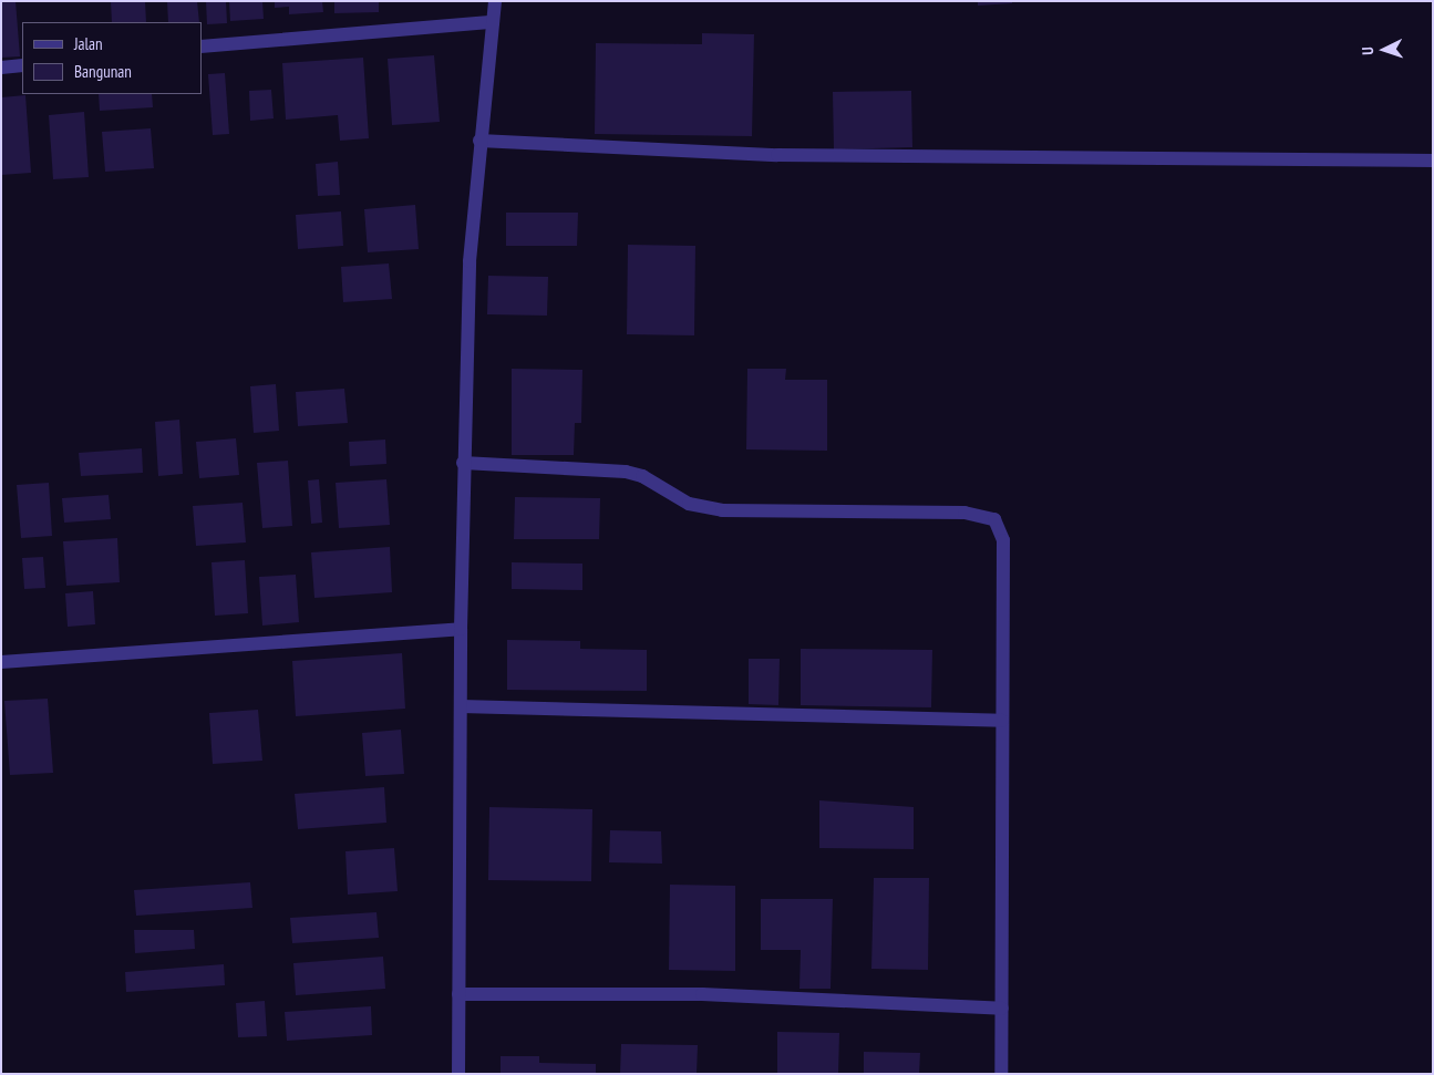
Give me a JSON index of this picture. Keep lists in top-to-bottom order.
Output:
{
  "legend": ["Jalan", "Bangunan"],
  "north": "left"
}
